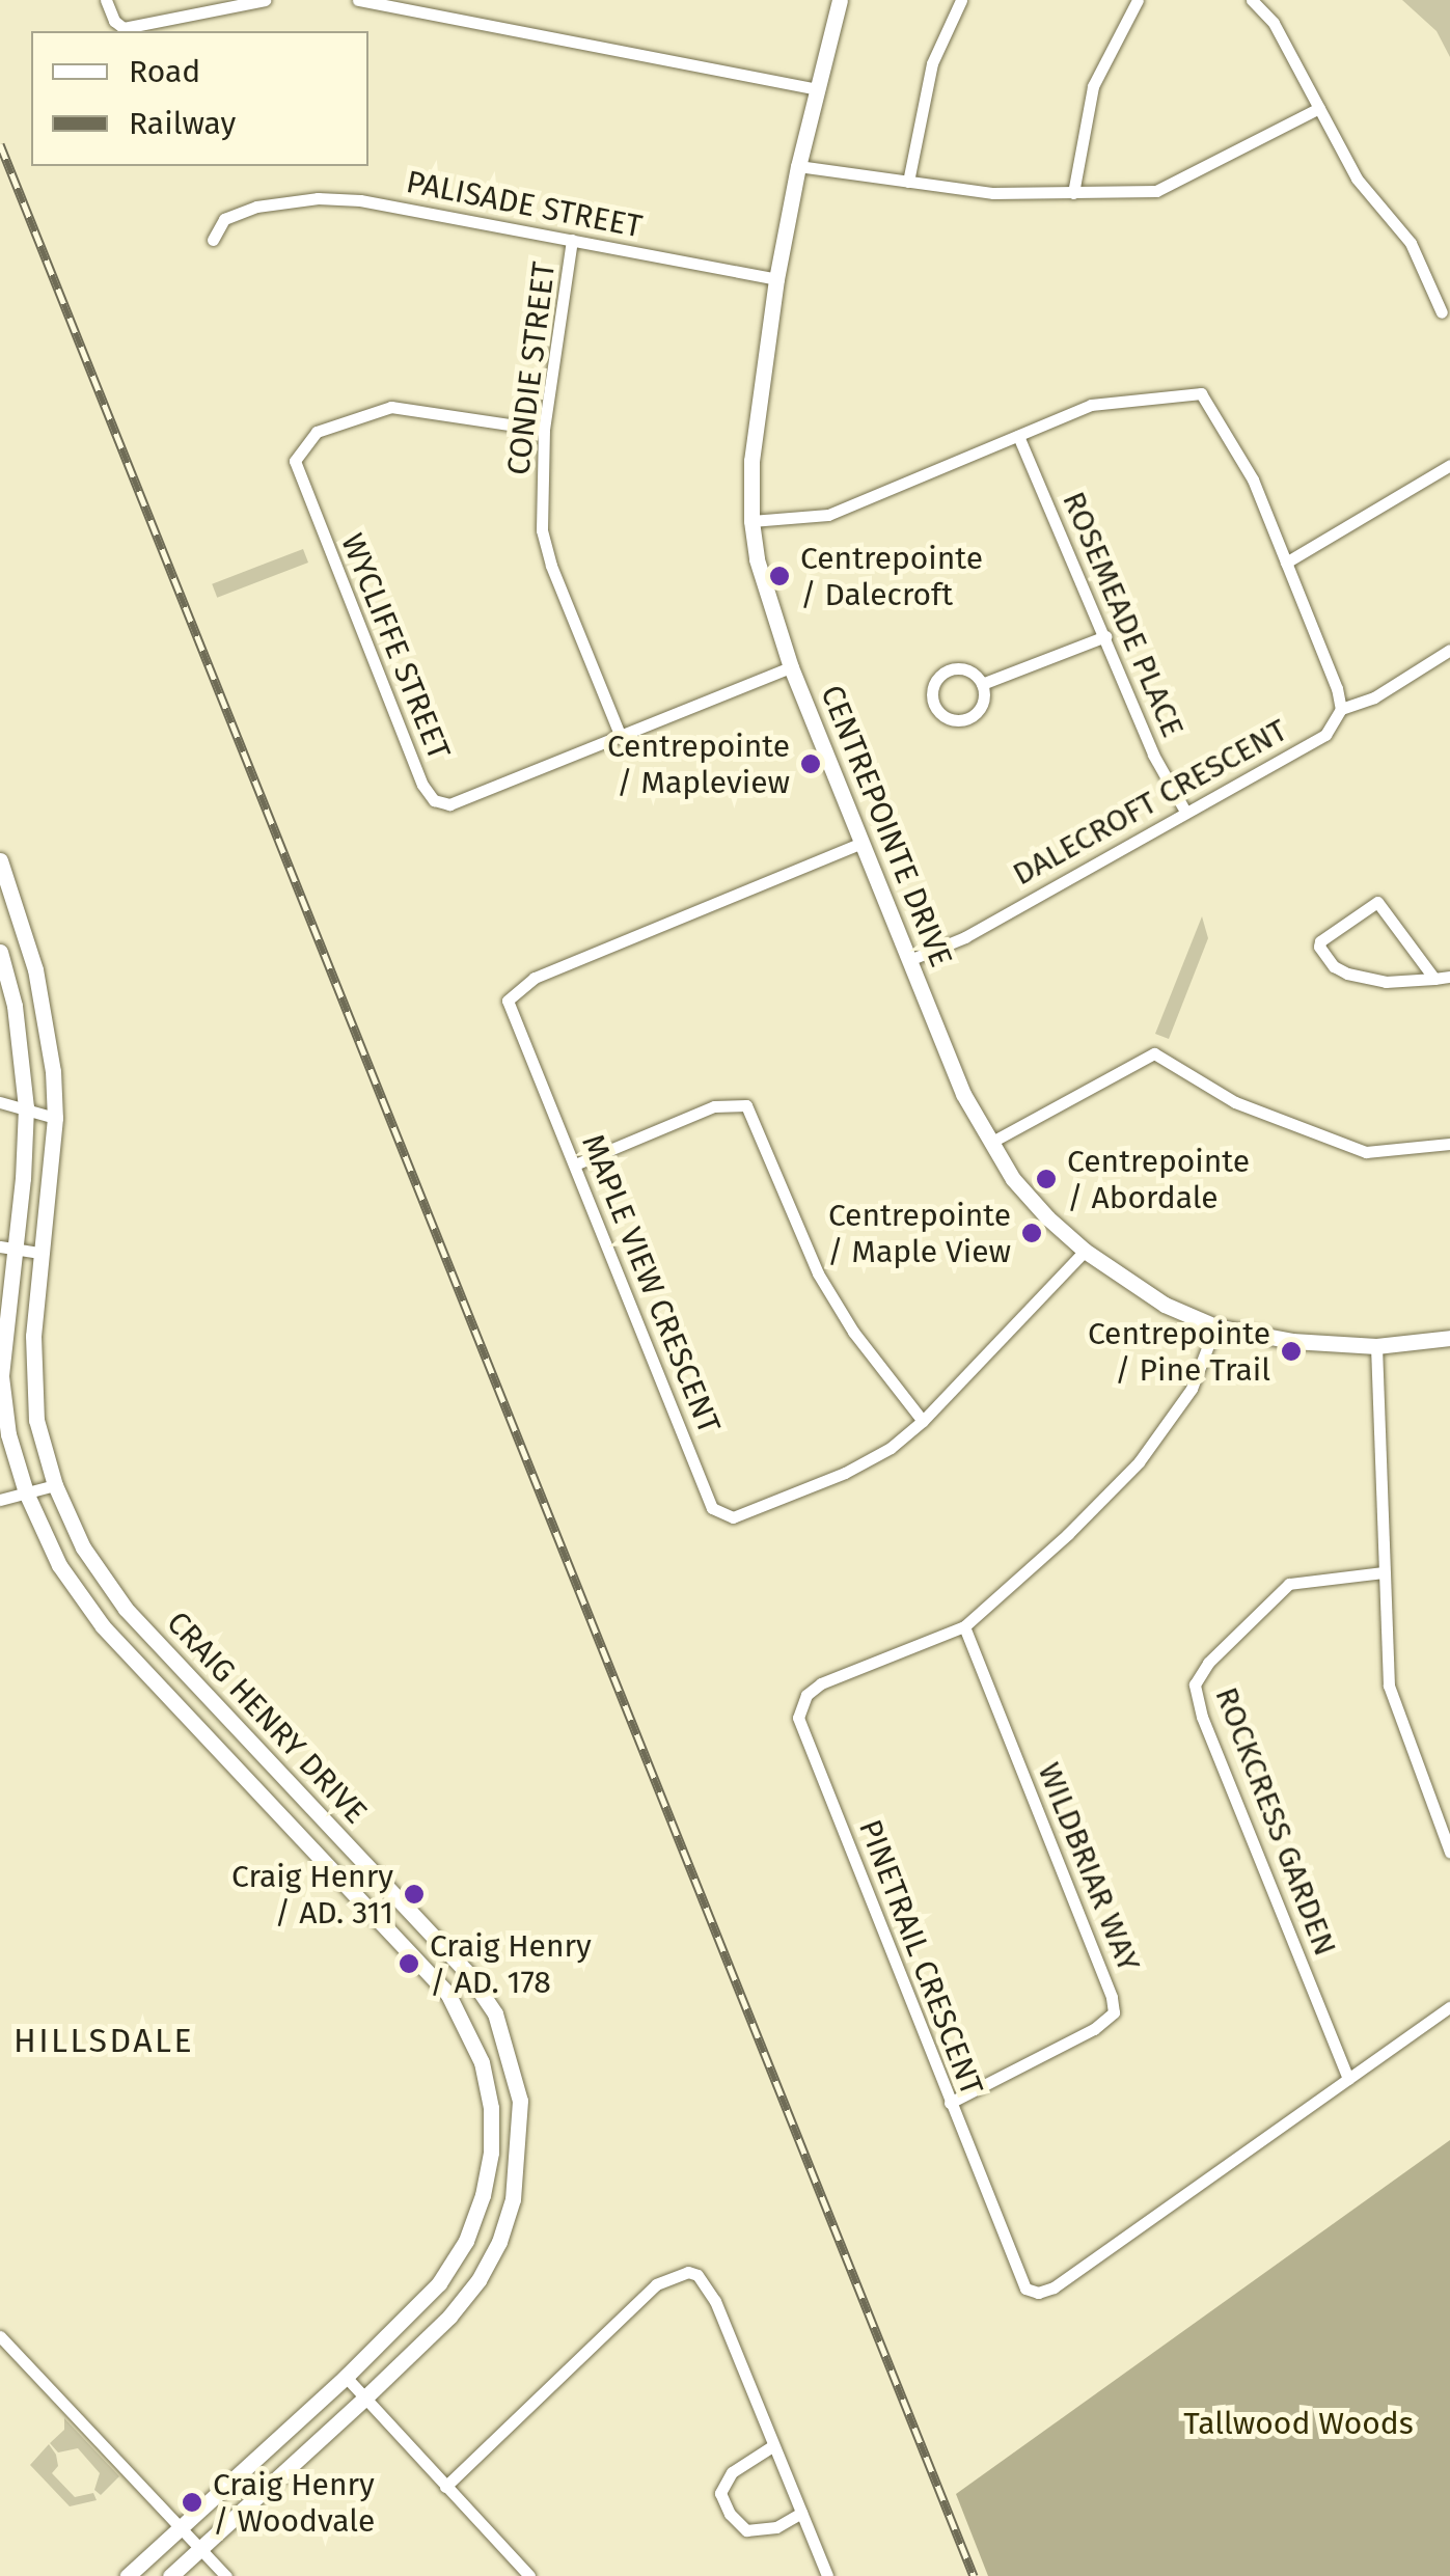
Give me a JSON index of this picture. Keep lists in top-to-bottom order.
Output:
{
  "streets": {
    "street": [
      "PALISADE STREET",
      "CONDIE STREET",
      "ROSEMEADE PLACE",
      "WYCLIFFE STREET",
      "DALECROFT CRESCENT",
      "CENTREPOINTE DRIVE",
      "MAPLE VIEW CRESCENT",
      "CRAIG HENRY DRIVE",
      "ROCKCRESS GARDEN",
      "WILDBRIAR WAY",
      "PINETRAIL CRESCENT"
    ]
  },
  "crossings": [
    ["PALISADE STREET", "CONDIE STREET"],
    ["PALISADE STREET", "CENTREPOINTE DRIVE"],
    ["CONDIE STREET", "WYCLIFFE STREET"],
    ["ROSEMEADE PLACE", "DALECROFT CRESCENT"],
    ["WYCLIFFE STREET", "CENTREPOINTE DRIVE"],
    ["DALECROFT CRESCENT", "CENTREPOINTE DRIVE"],
    ["CENTREPOINTE DRIVE", "MAPLE VIEW CRESCENT"],
    ["CENTREPOINTE DRIVE", "PINETRAIL CRESCENT"],
    ["ROCKCRESS GARDEN", "PINETRAIL CRESCENT"],
    ["WILDBRIAR WAY", "PINETRAIL CRESCENT"]
  ],
  "districts": ["HILLSDALE"],
  "parks": ["Tallwood Woods"],
  "places": [
    "Centrepointe / Dalecroft",
    "Centrepointe / Mapleview",
    "Centrepointe / Abordale",
    "Centrepointe / Maple View",
    "Centrepointe / Pine Trail",
    "Craig Henry / AD. 311",
    "Craig Henry / AD. 178",
    "Craig Henry / Woodvale"
  ],
  "legend": ["Road", "Railway"]
}
